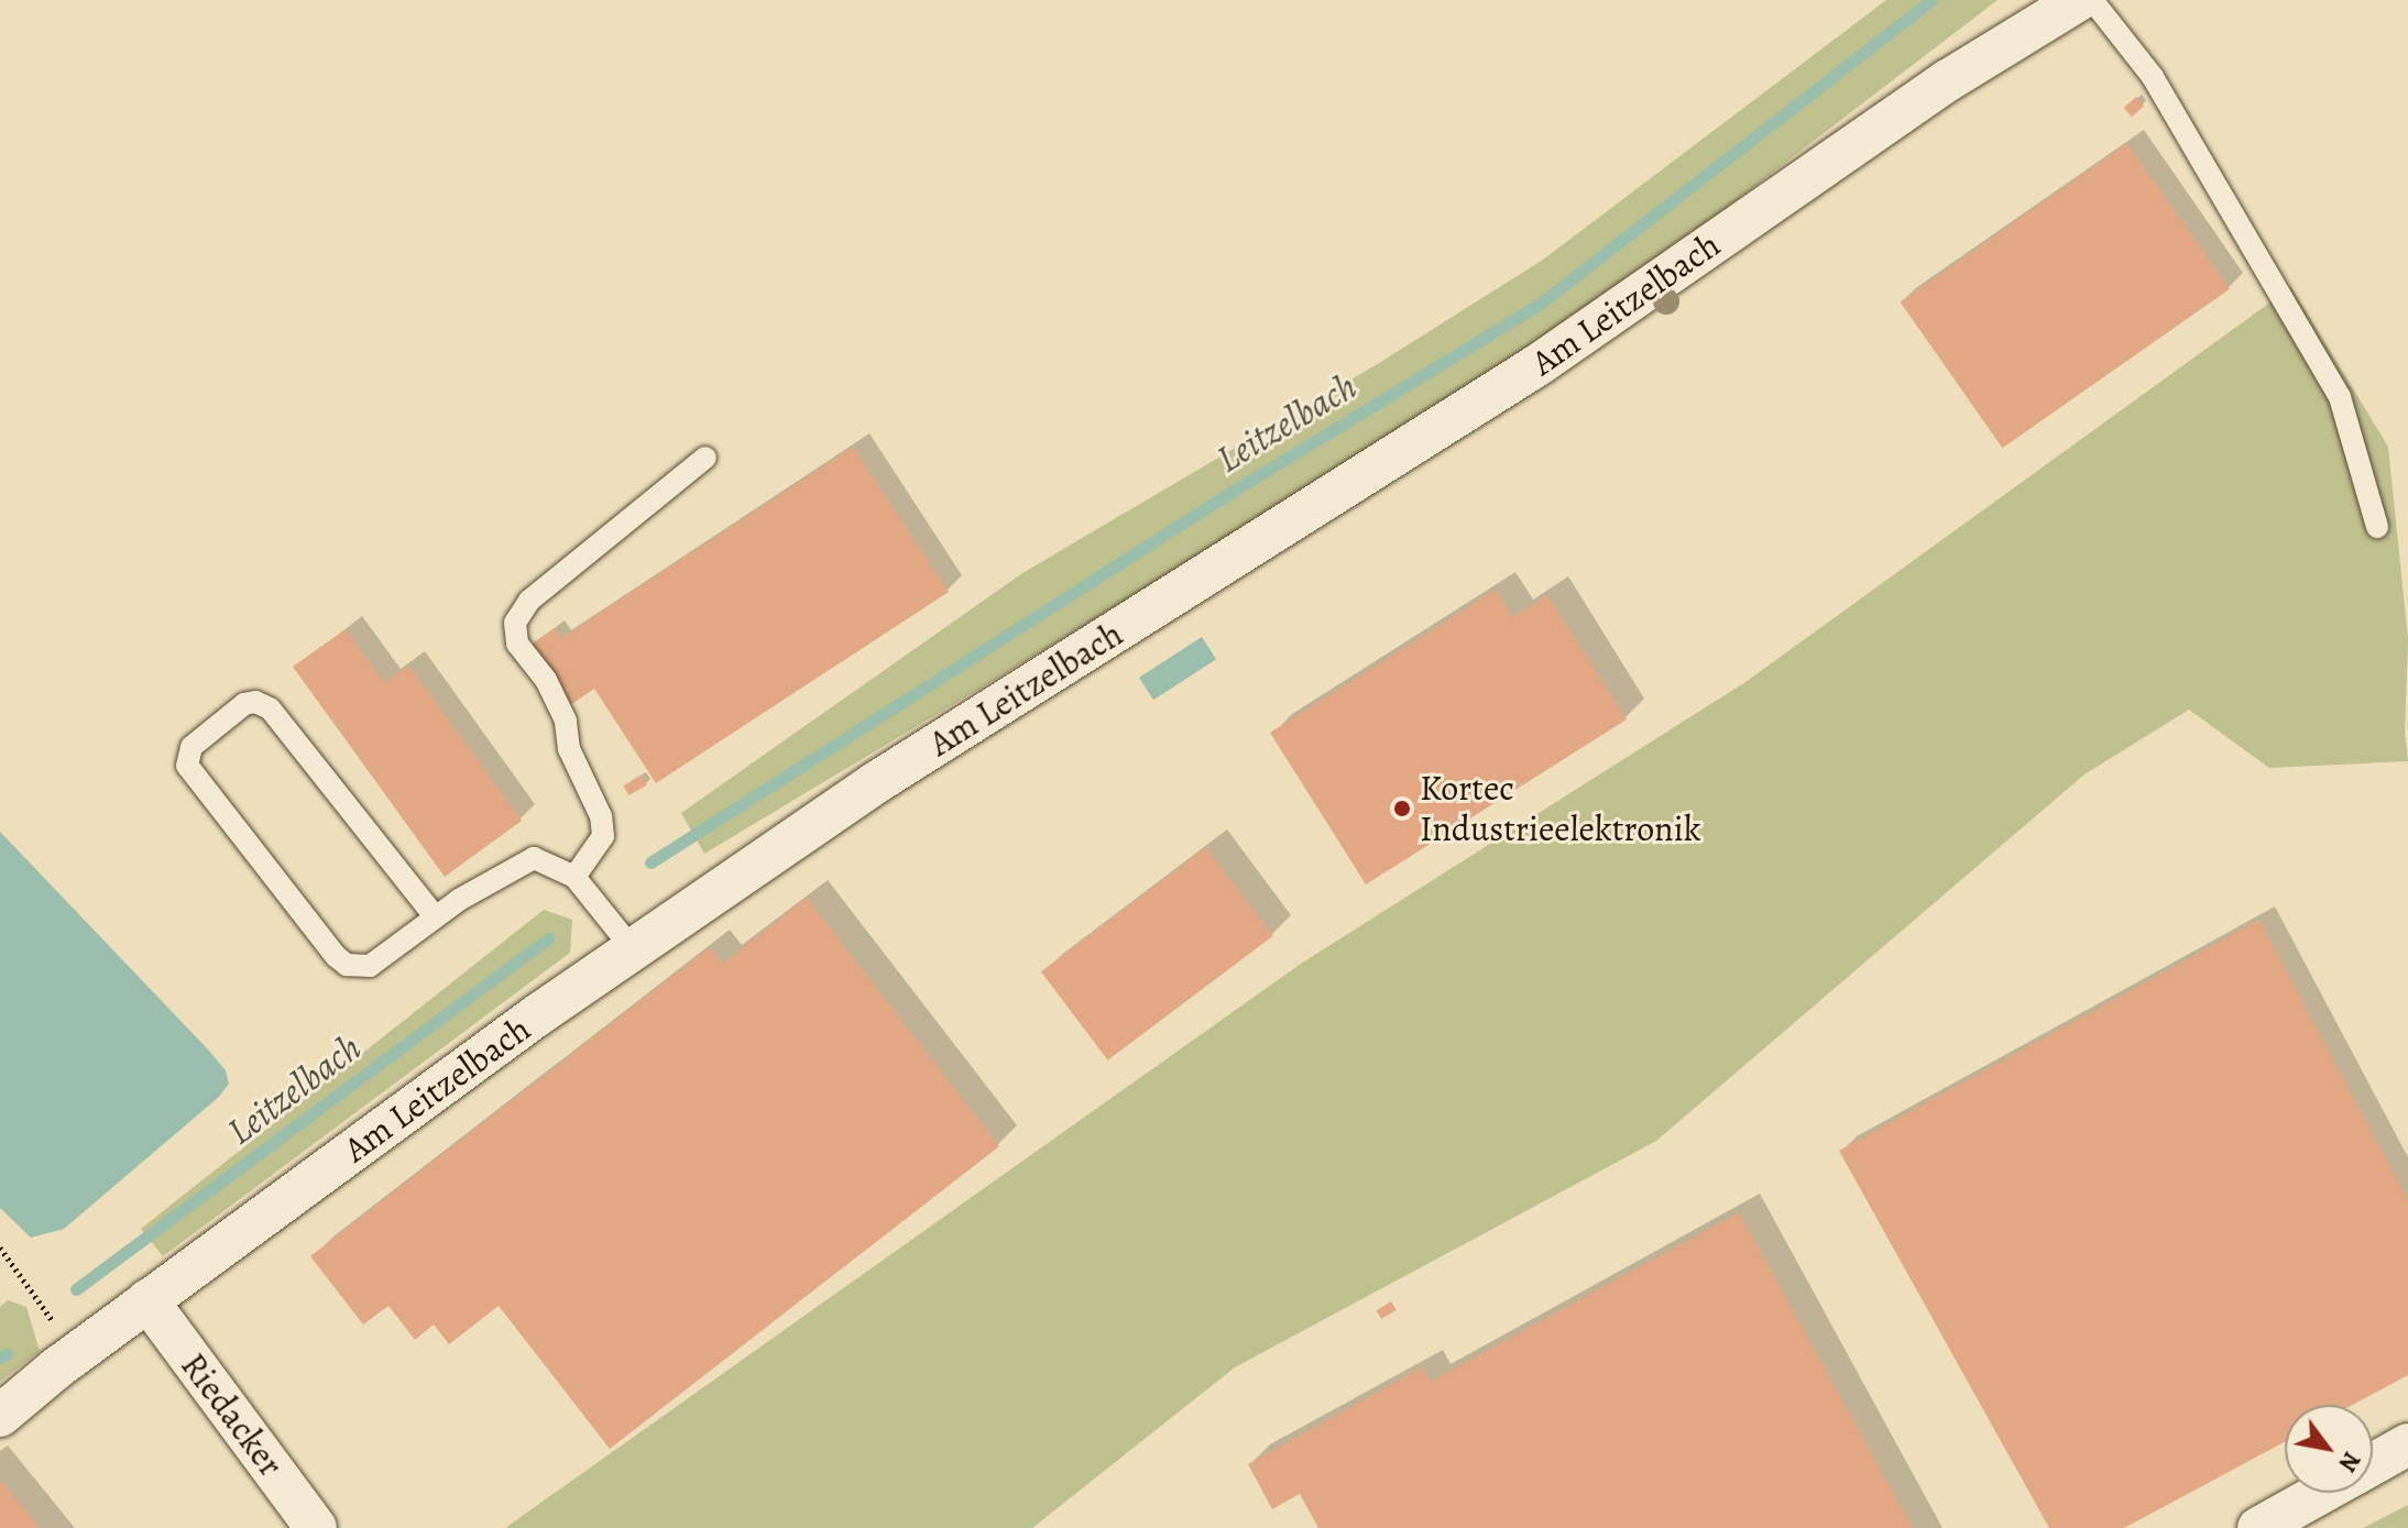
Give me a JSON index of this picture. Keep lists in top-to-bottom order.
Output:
{
  "streets": {
    "street": ["Am Leitzelbach", "Riedacker"]
  },
  "crossings": [
    ["Am Leitzelbach", "Riedacker"]
  ],
  "water": ["Leitzelbach"],
  "places": ["Kortec Industrieelektronik"],
  "north": "bottom right"
}
